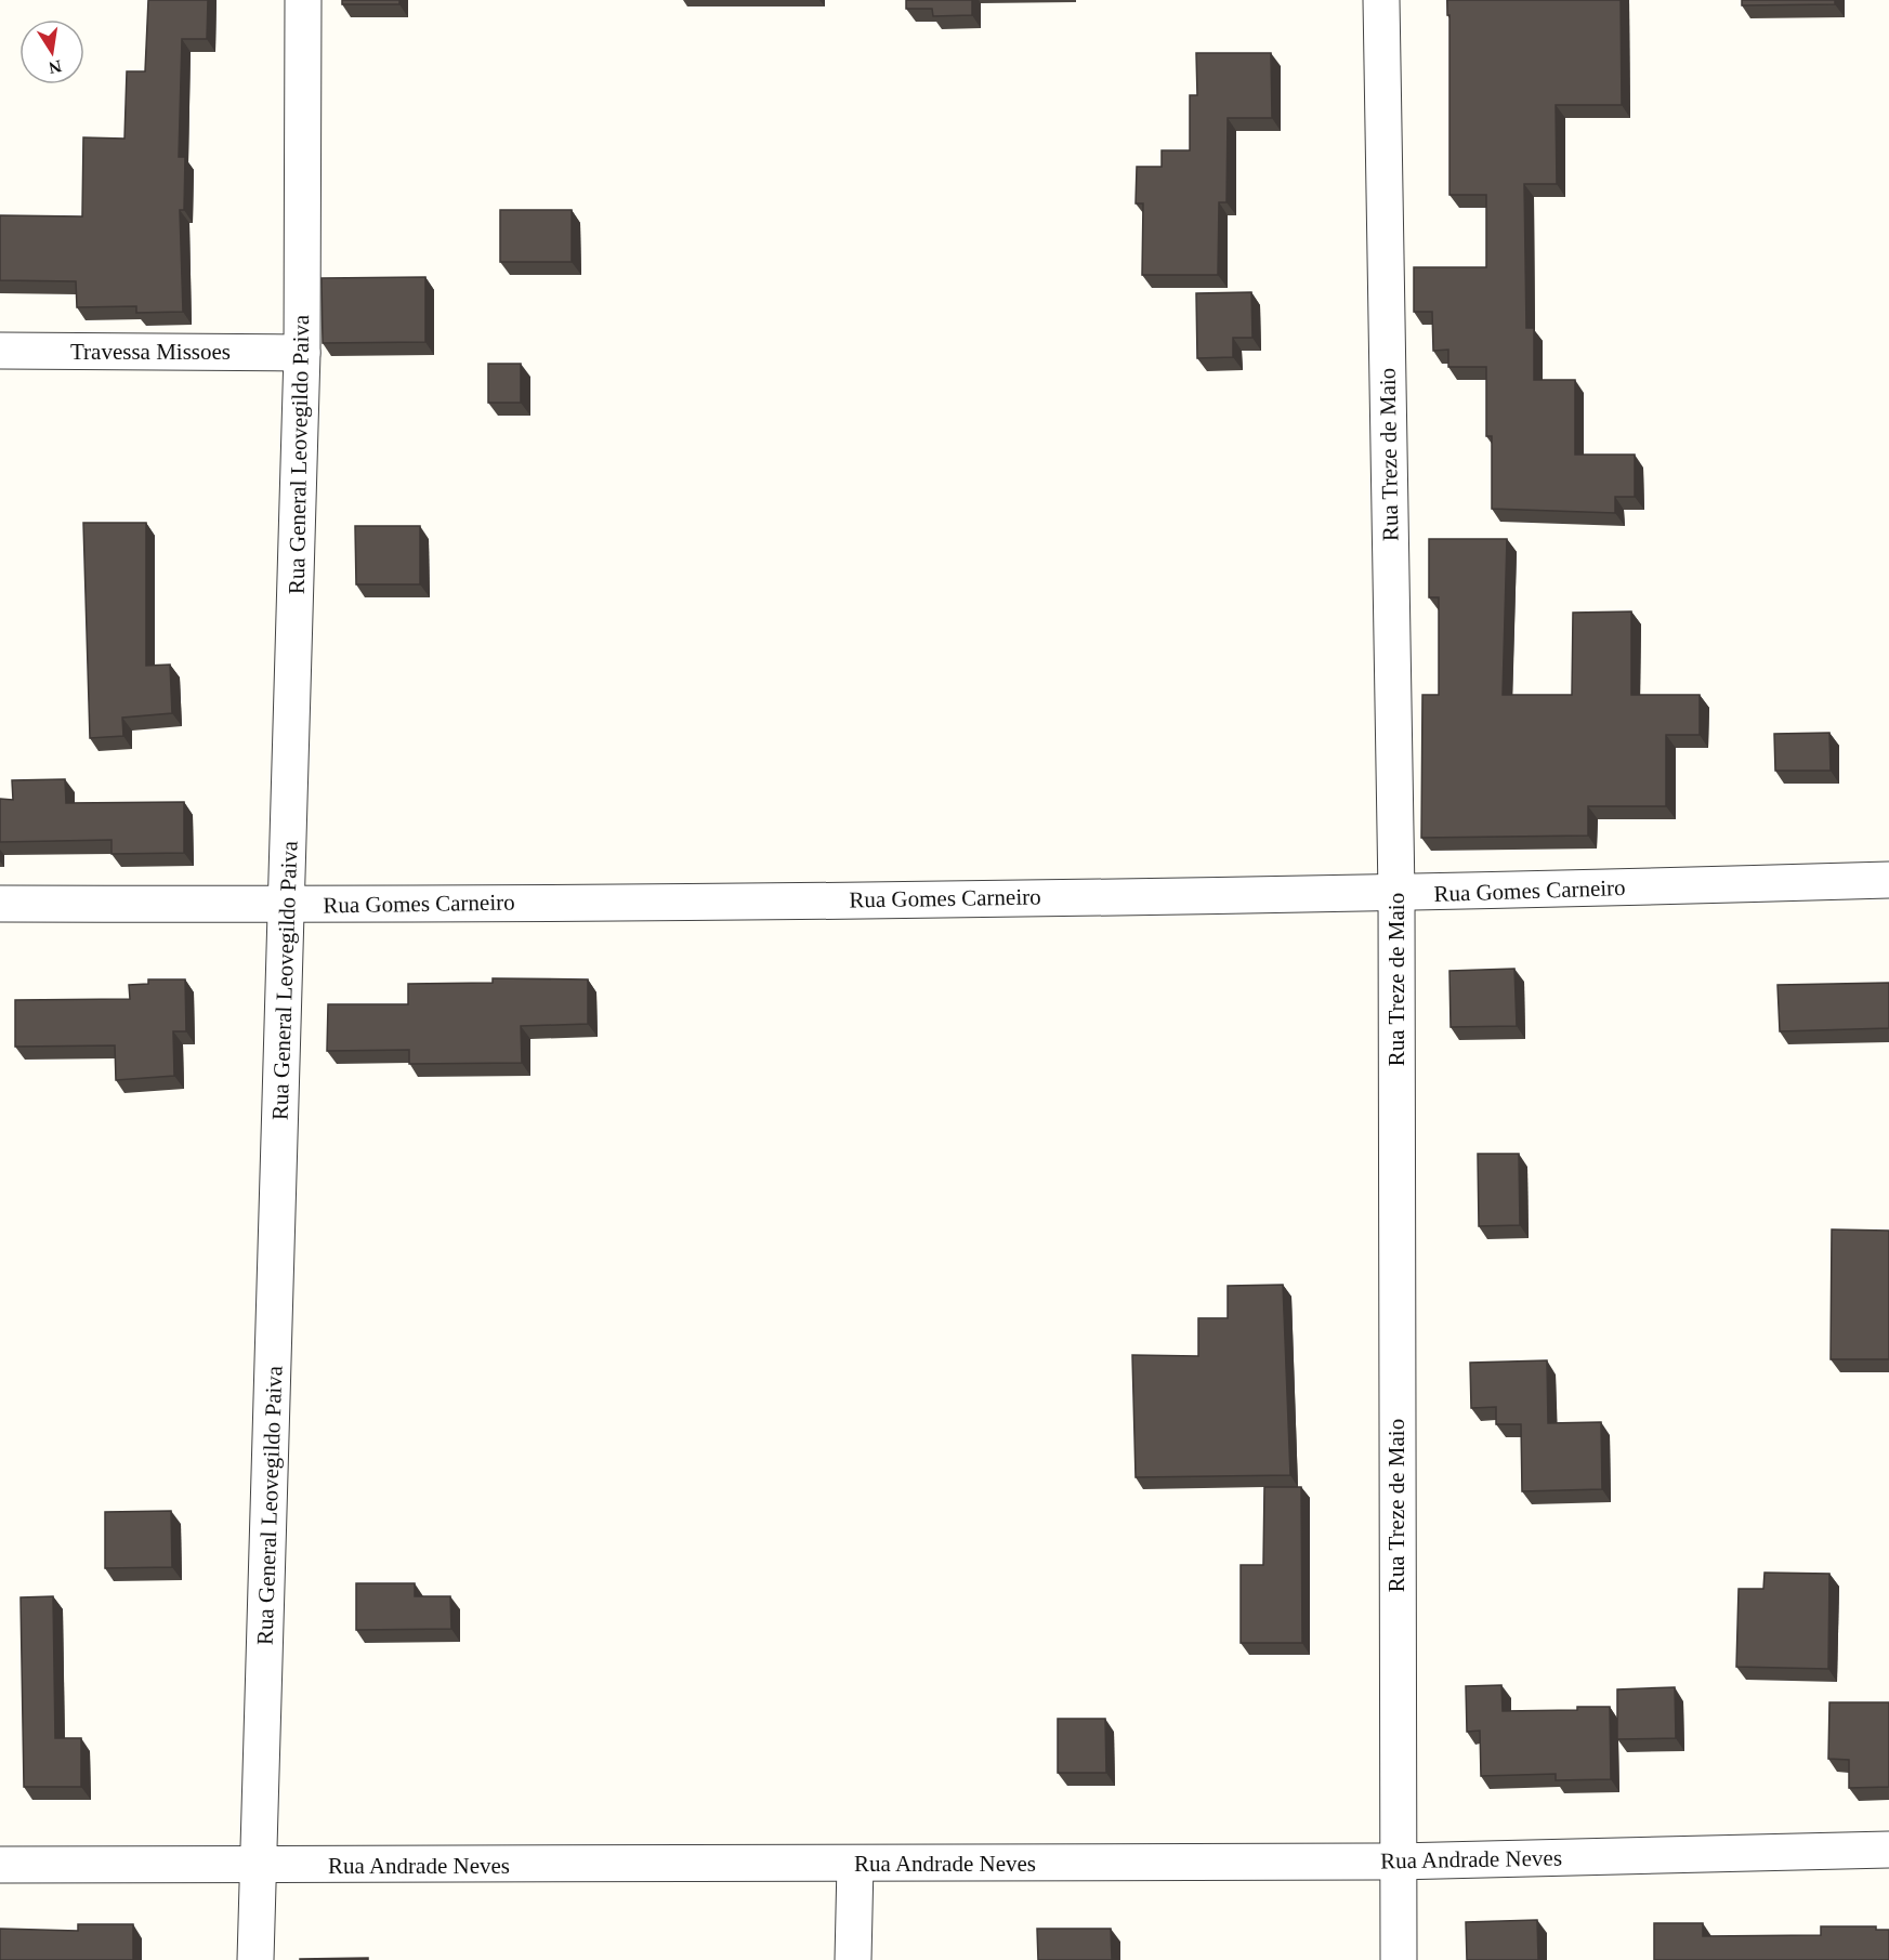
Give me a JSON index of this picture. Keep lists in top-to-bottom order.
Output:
{
  "streets": {
    "street": [
      "Travessa Missoes",
      "Rua General Leovegildo Paiva",
      "Rua Treze de Maio",
      "Rua Gomes Carneiro",
      "Rua Andrade Neves"
    ]
  },
  "crossings": [
    ["Travessa Missoes", "Rua General Leovegildo Paiva"],
    ["Rua General Leovegildo Paiva", "Rua Gomes Carneiro"],
    ["Rua General Leovegildo Paiva", "Rua Andrade Neves"],
    ["Rua Treze de Maio", "Rua Gomes Carneiro"],
    ["Rua Treze de Maio", "Rua Andrade Neves"]
  ],
  "north": "bottom"
}
